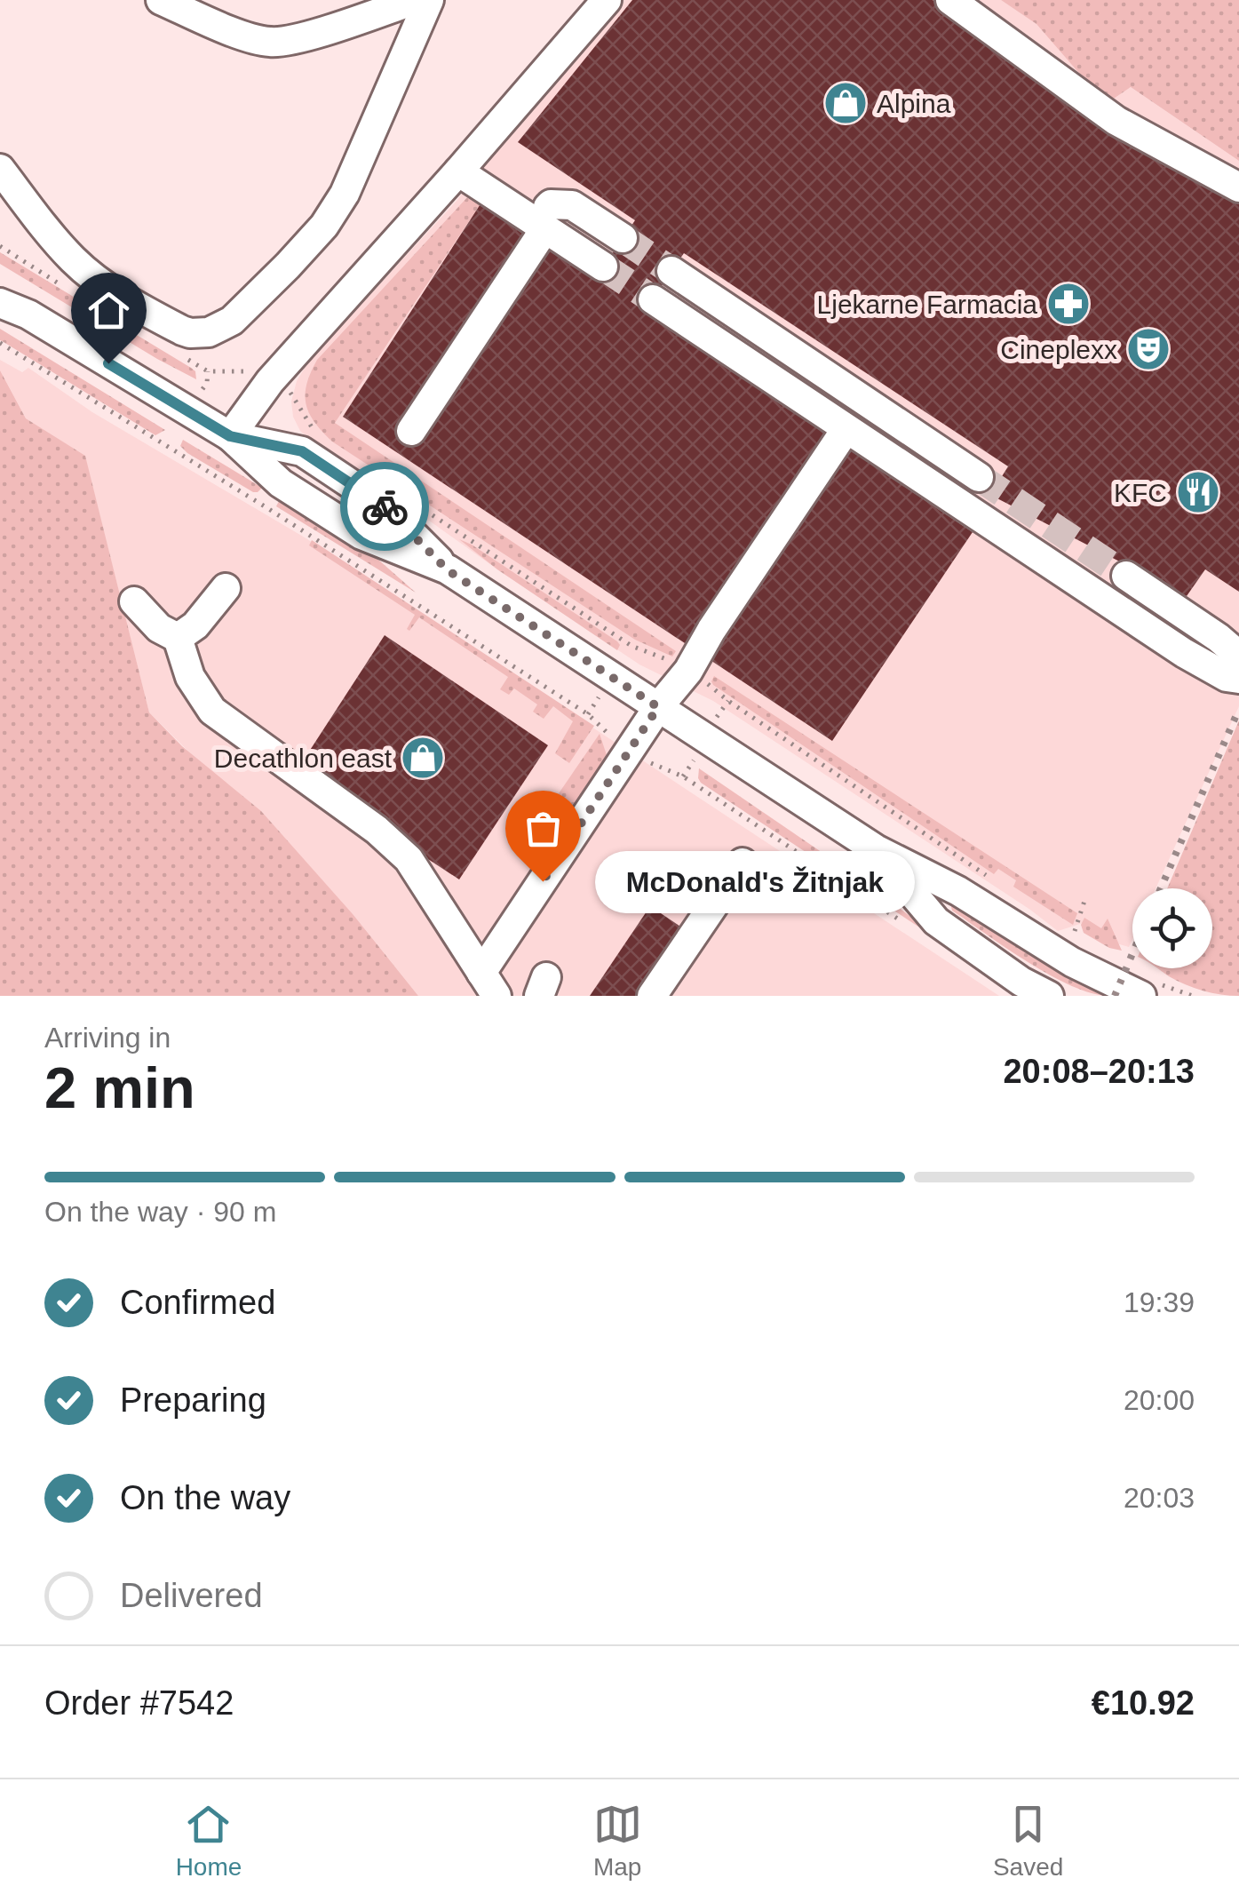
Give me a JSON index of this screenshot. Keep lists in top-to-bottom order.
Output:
{
  "places": {
    "shop": ["Alpina", "Decathlon east"],
    "pharmacy": ["Ljekarne Farmacia"],
    "theatre": ["Cineplexx"],
    "restaurant": ["KFC"],
    "other": ["McDonald's Žitnjak"]
  },
  "page": {
    "bubble": "McDonald's Žitnjak",
    "heading": ["2 min", "Arriving in", "20:08–20:13"],
    "panel": ["Order #7542", "€10.92"],
    "bar": "On the way · 90 m",
    "list": [
      ["Confirmed", "19:39"],
      ["Preparing", "20:00"],
      ["On the way", "20:03"],
      "Delivered"
    ],
    "tabs": ["Home", "Map", "Saved"]
  }
}
